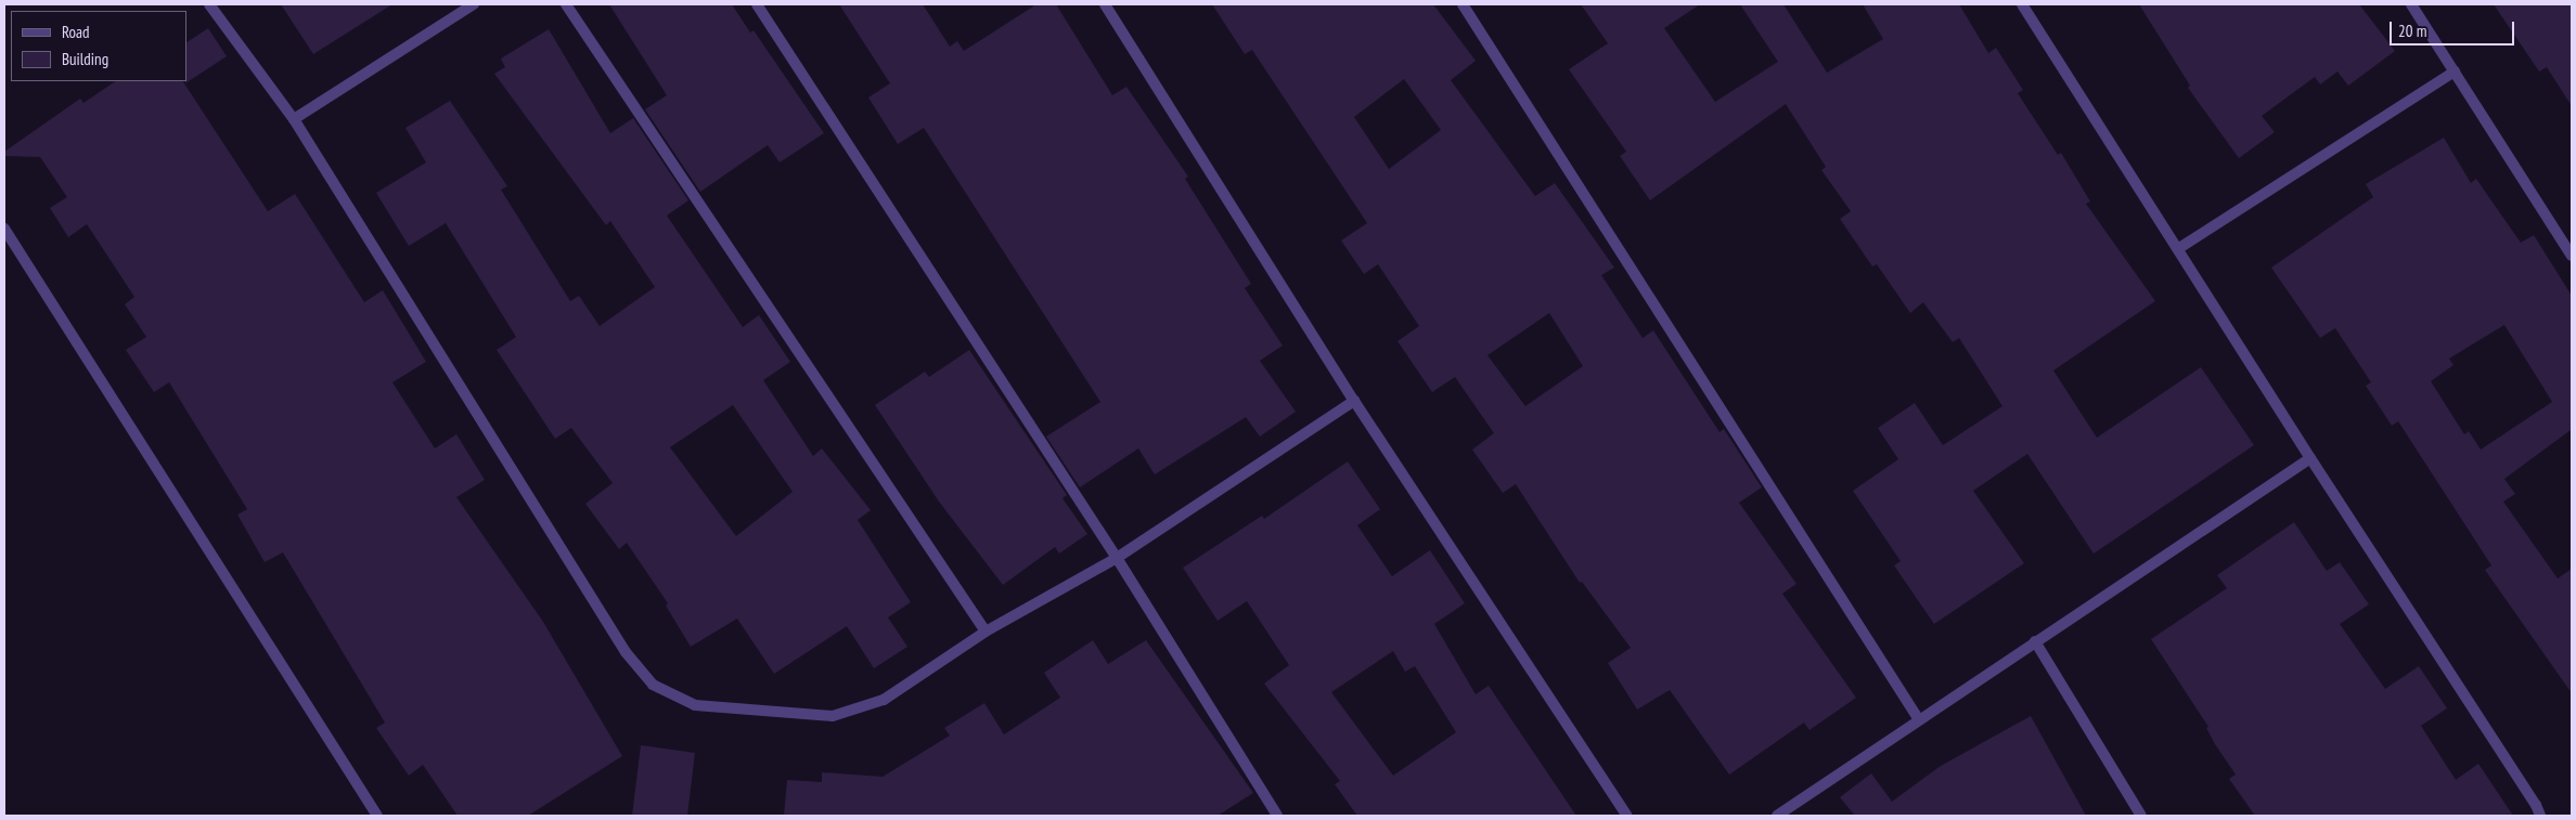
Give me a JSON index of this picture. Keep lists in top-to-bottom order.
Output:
{
  "legend": ["Road", "Building"],
  "scale_bar": "20 m"
}
